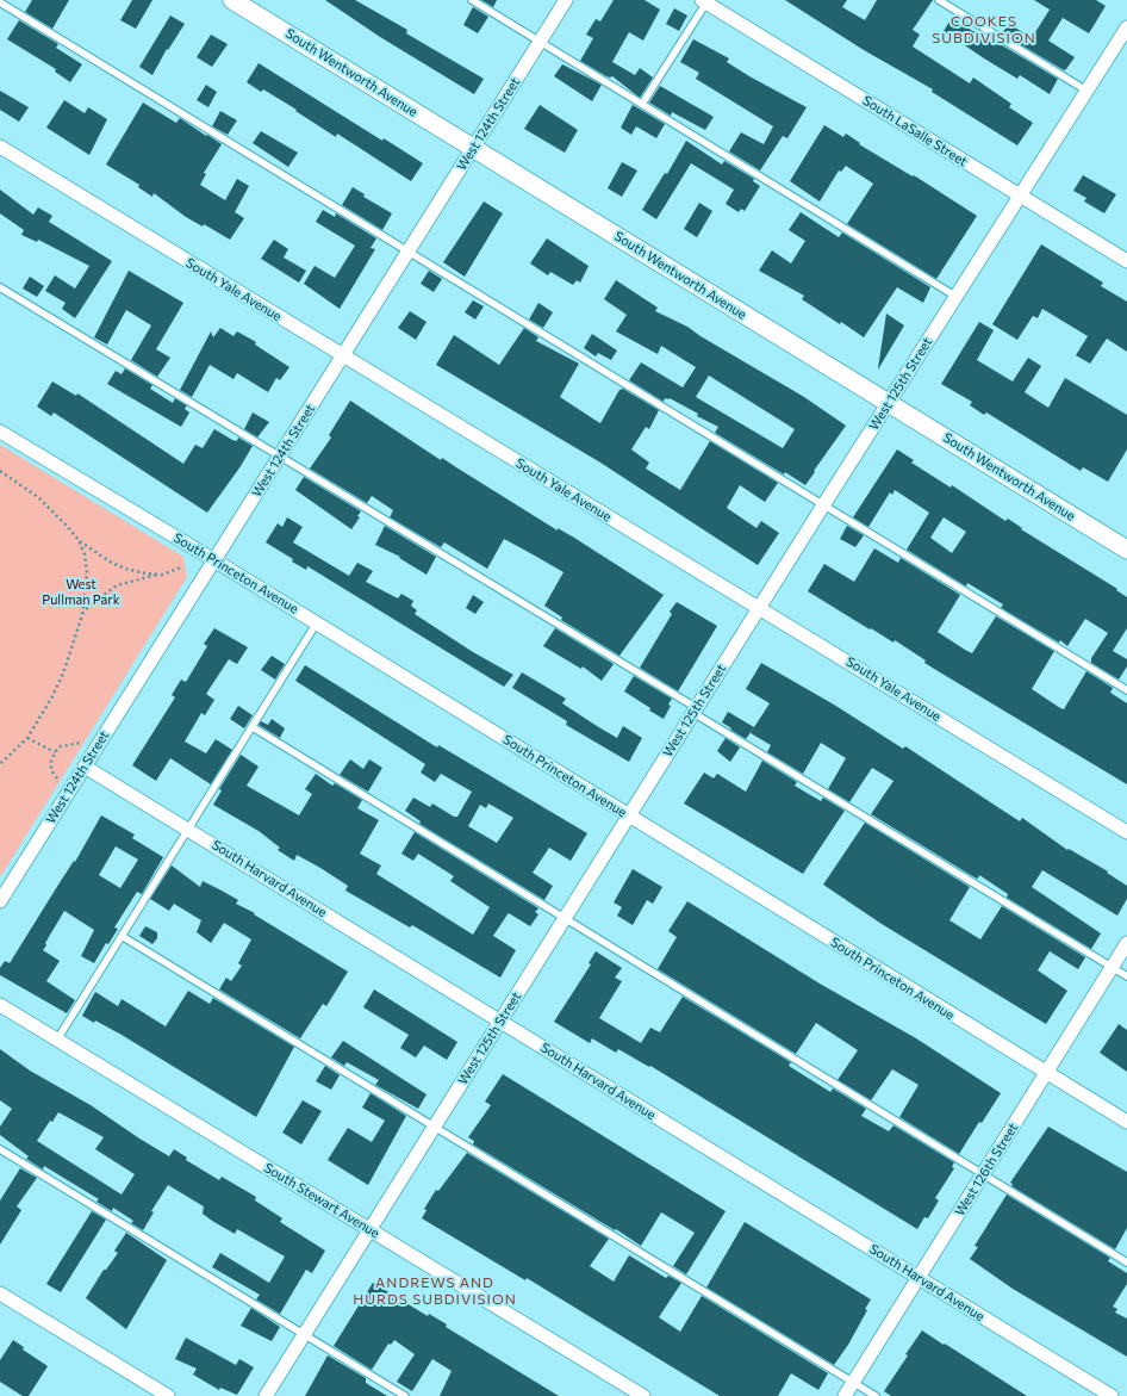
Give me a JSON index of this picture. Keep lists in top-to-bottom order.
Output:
{
  "streets": {
    "street": [
      "South Wentworth Avenue",
      "West 124th Street",
      "South LaSalle Street",
      "South Yale Avenue",
      "West 125th Street",
      "South Princeton Avenue",
      "South Harvard Avenue",
      "West 126th Street",
      "South Stewart Avenue"
    ]
  },
  "crossings": [
    ["South Wentworth Avenue", "West 124th Street"],
    ["South Wentworth Avenue", "West 125th Street"],
    ["West 124th Street", "South Yale Avenue"],
    ["West 124th Street", "South Princeton Avenue"],
    ["West 124th Street", "South Harvard Avenue"],
    ["South LaSalle Street", "West 125th Street"],
    ["South Yale Avenue", "West 125th Street"],
    ["West 125th Street", "South Princeton Avenue"],
    ["West 125th Street", "South Harvard Avenue"],
    ["West 125th Street", "South Stewart Avenue"],
    ["South Princeton Avenue", "West 126th Street"],
    ["South Harvard Avenue", "West 126th Street"]
  ],
  "districts": ["COOKES SUBDIVISION", "ANDREWS AND HURDS SUBDIVISION"],
  "parks": ["West Pullman Park"]
}
